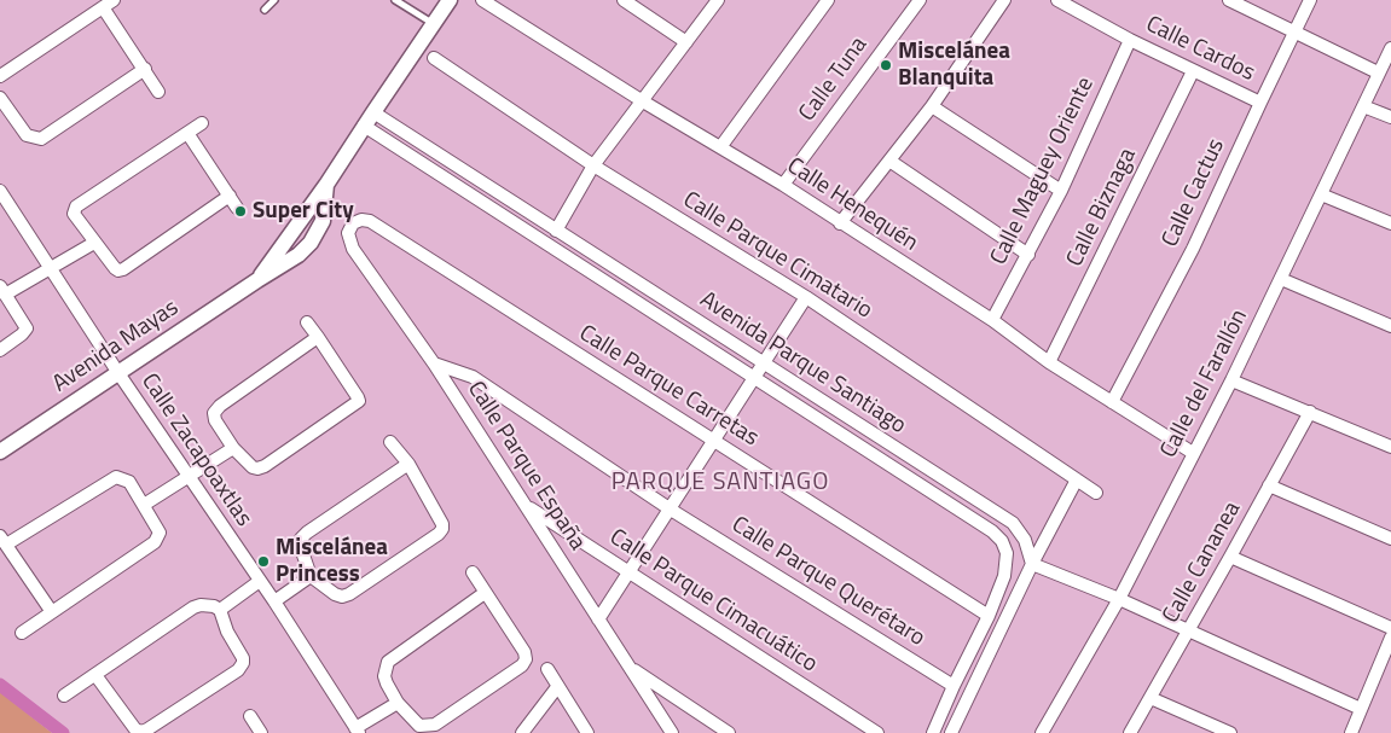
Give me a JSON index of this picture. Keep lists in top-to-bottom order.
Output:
{
  "streets": {
    "street": [
      "Calle Cardos",
      "Calle Tuna",
      "Calle Maguey Oriente",
      "Calle Cactus",
      "Calle Henequén",
      "Calle Biznaga",
      "Calle Parque Cimatario",
      "Avenida Mayas",
      "Avenida Parque Santiago",
      "Calle del Farallón",
      "Calle Parque Carretas",
      "Calle Zacapoaxtlas",
      "Calle Parque España",
      "Calle Cananea",
      "Calle Parque Querétaro",
      "Calle Parque Cimacuático"
    ]
  },
  "crossings": [
    ["Calle Cardos", "Calle Maguey Oriente"],
    ["Calle Cardos", "Calle Cactus"],
    ["Calle Cardos", "Calle Biznaga"],
    ["Calle Tuna", "Calle Henequén"],
    ["Calle Maguey Oriente", "Calle Henequén"],
    ["Calle Cactus", "Calle Henequén"],
    ["Calle Henequén", "Calle Biznaga"],
    ["Calle Henequén", "Calle del Farallón"],
    ["Avenida Mayas", "Avenida Parque Santiago"],
    ["Avenida Mayas", "Calle Zacapoaxtlas"],
    ["Avenida Parque Santiago", "Calle Parque Carretas"],
    ["Avenida Parque Santiago", "Calle Parque Querétaro"],
    ["Calle Parque Carretas", "Calle Parque España"],
    ["Calle Parque España", "Calle Parque Querétaro"],
    ["Calle Parque España", "Calle Parque Cimacuático"]
  ],
  "districts": ["PARQUE SANTIAGO"],
  "places": ["Miscelánea Blanquita", "Super City", "Miscelánea Princess"]
}
